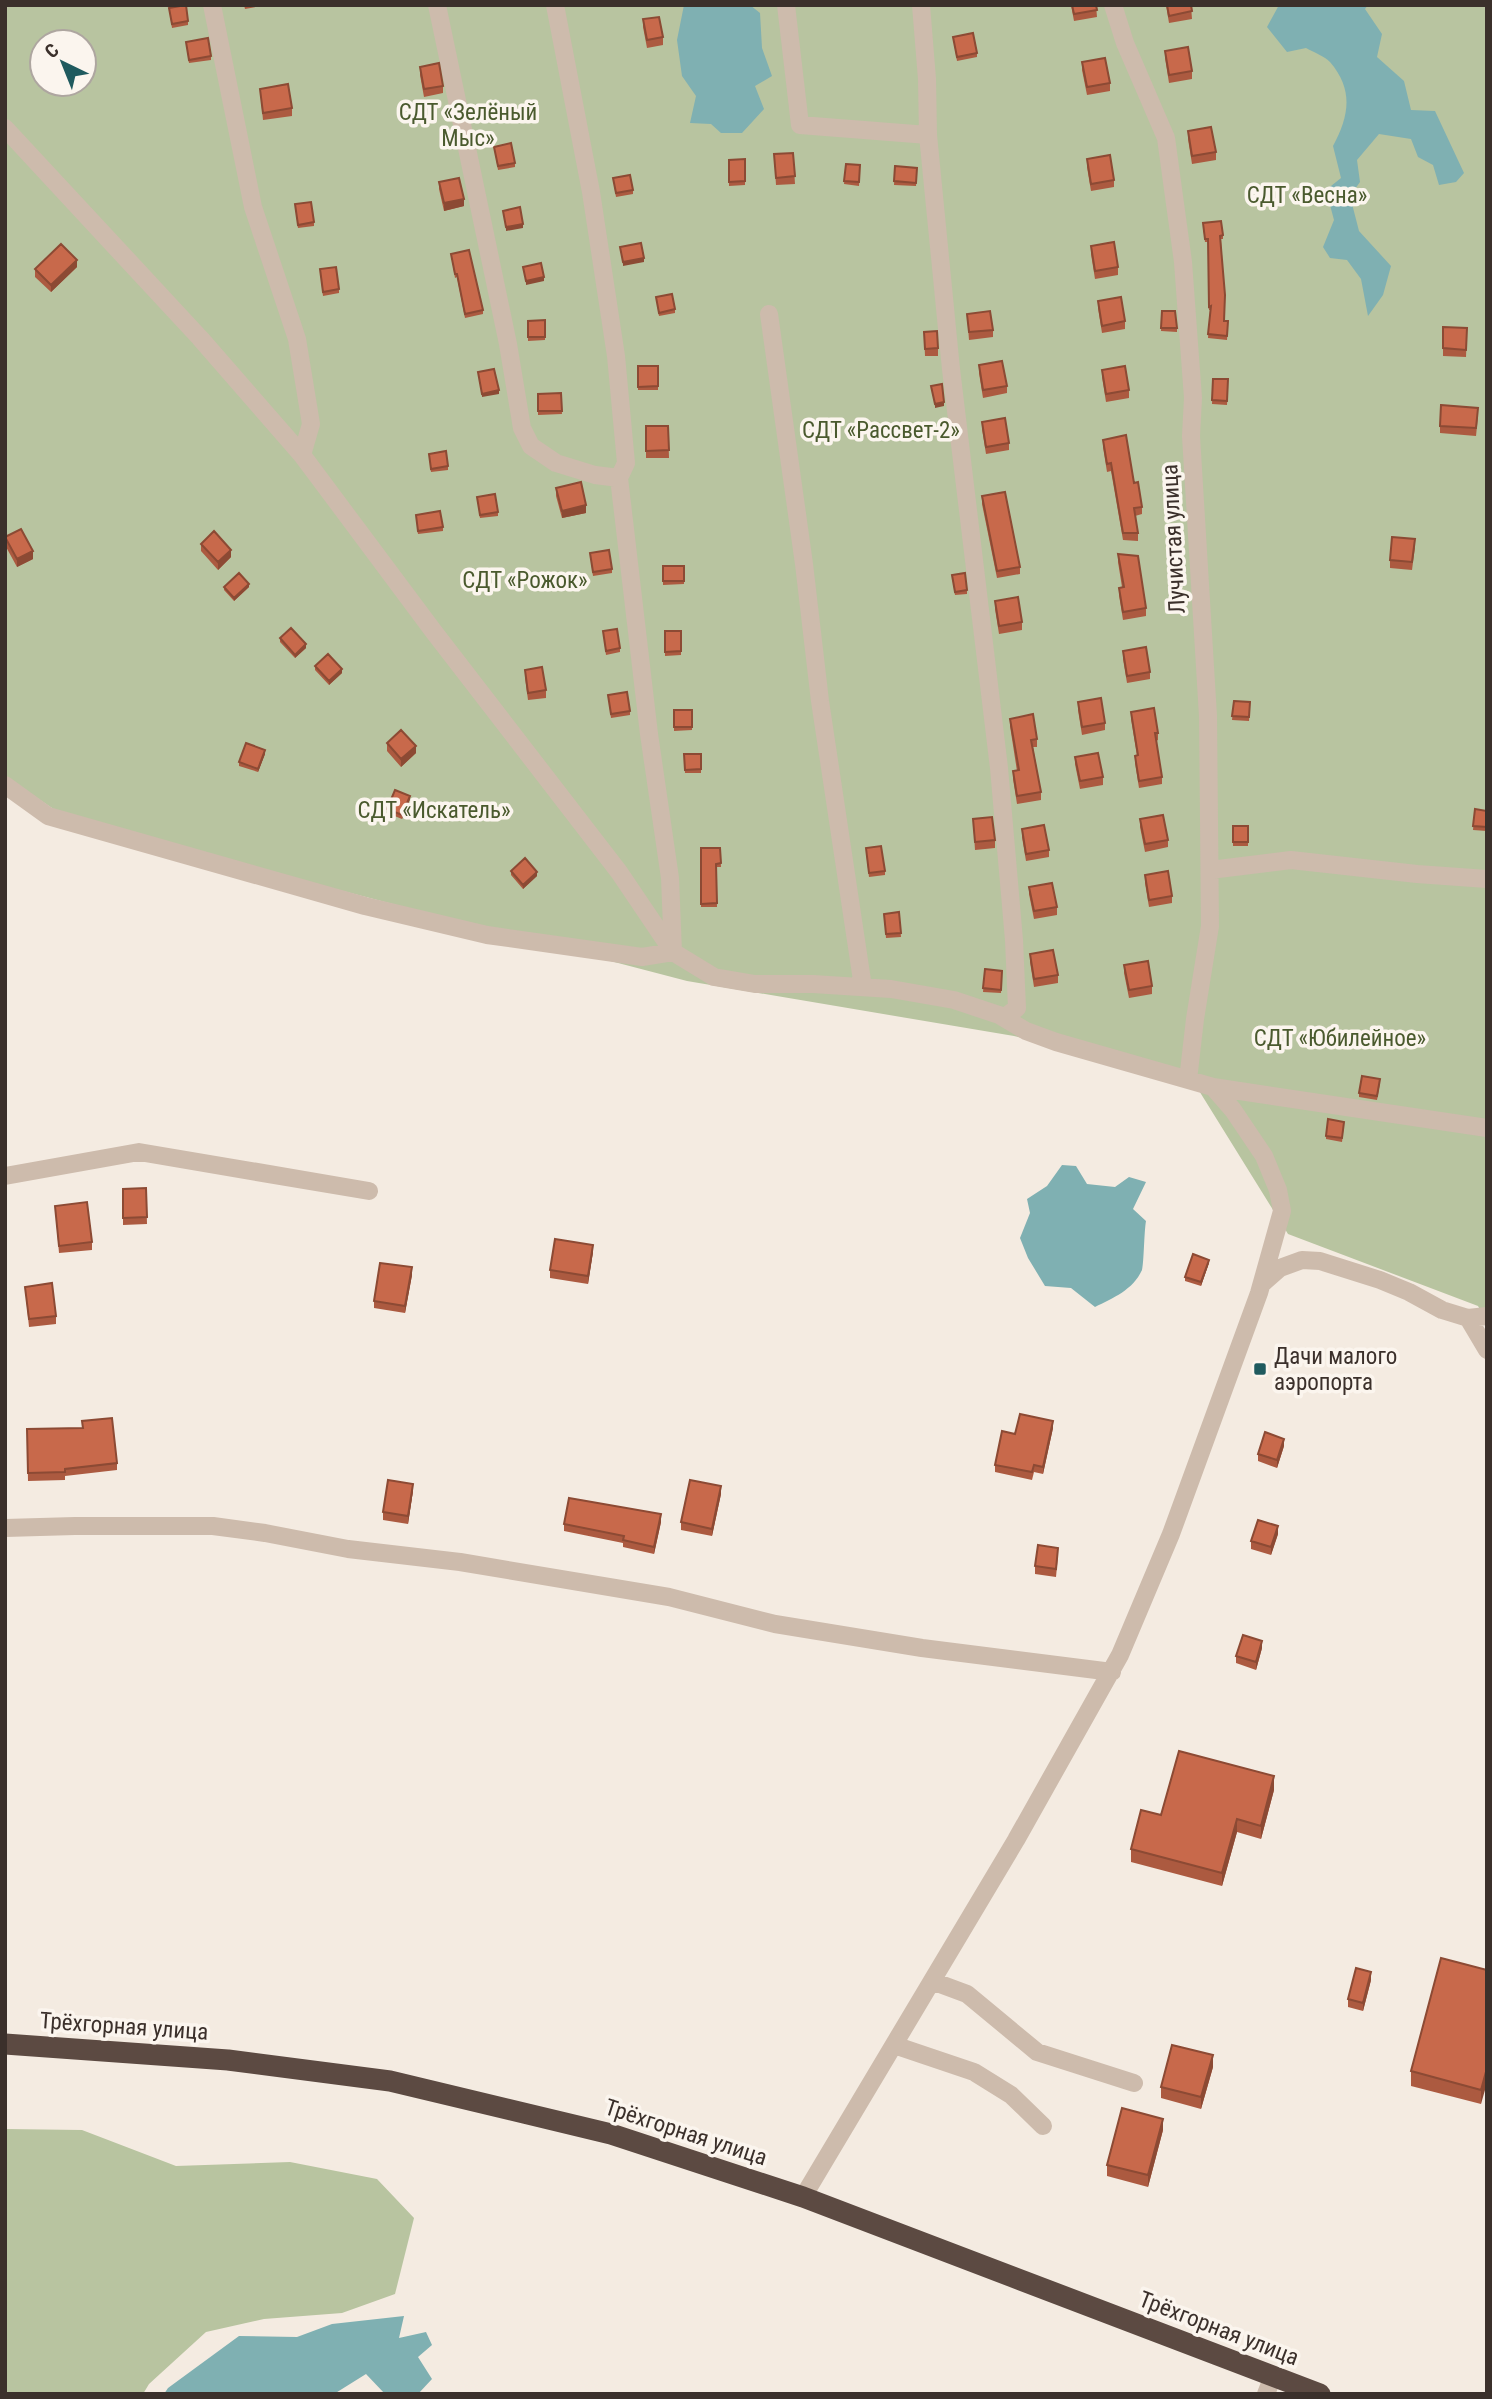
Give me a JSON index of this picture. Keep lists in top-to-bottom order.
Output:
{
  "streets": {
    "highway": ["Трёхгорная улица"],
    "street": ["Лучистая улица"]
  },
  "parks": [
    "СДТ «Зелёный Мыс»",
    "СДТ «Весна»",
    "СДТ «Рассвет-2»",
    "СДТ «Рожок»",
    "СДТ «Искатель»",
    "СДТ «Юбилейное»"
  ],
  "places": {
    "transit": ["Дачи малого аэропорта"]
  },
  "north": "top left"
}
